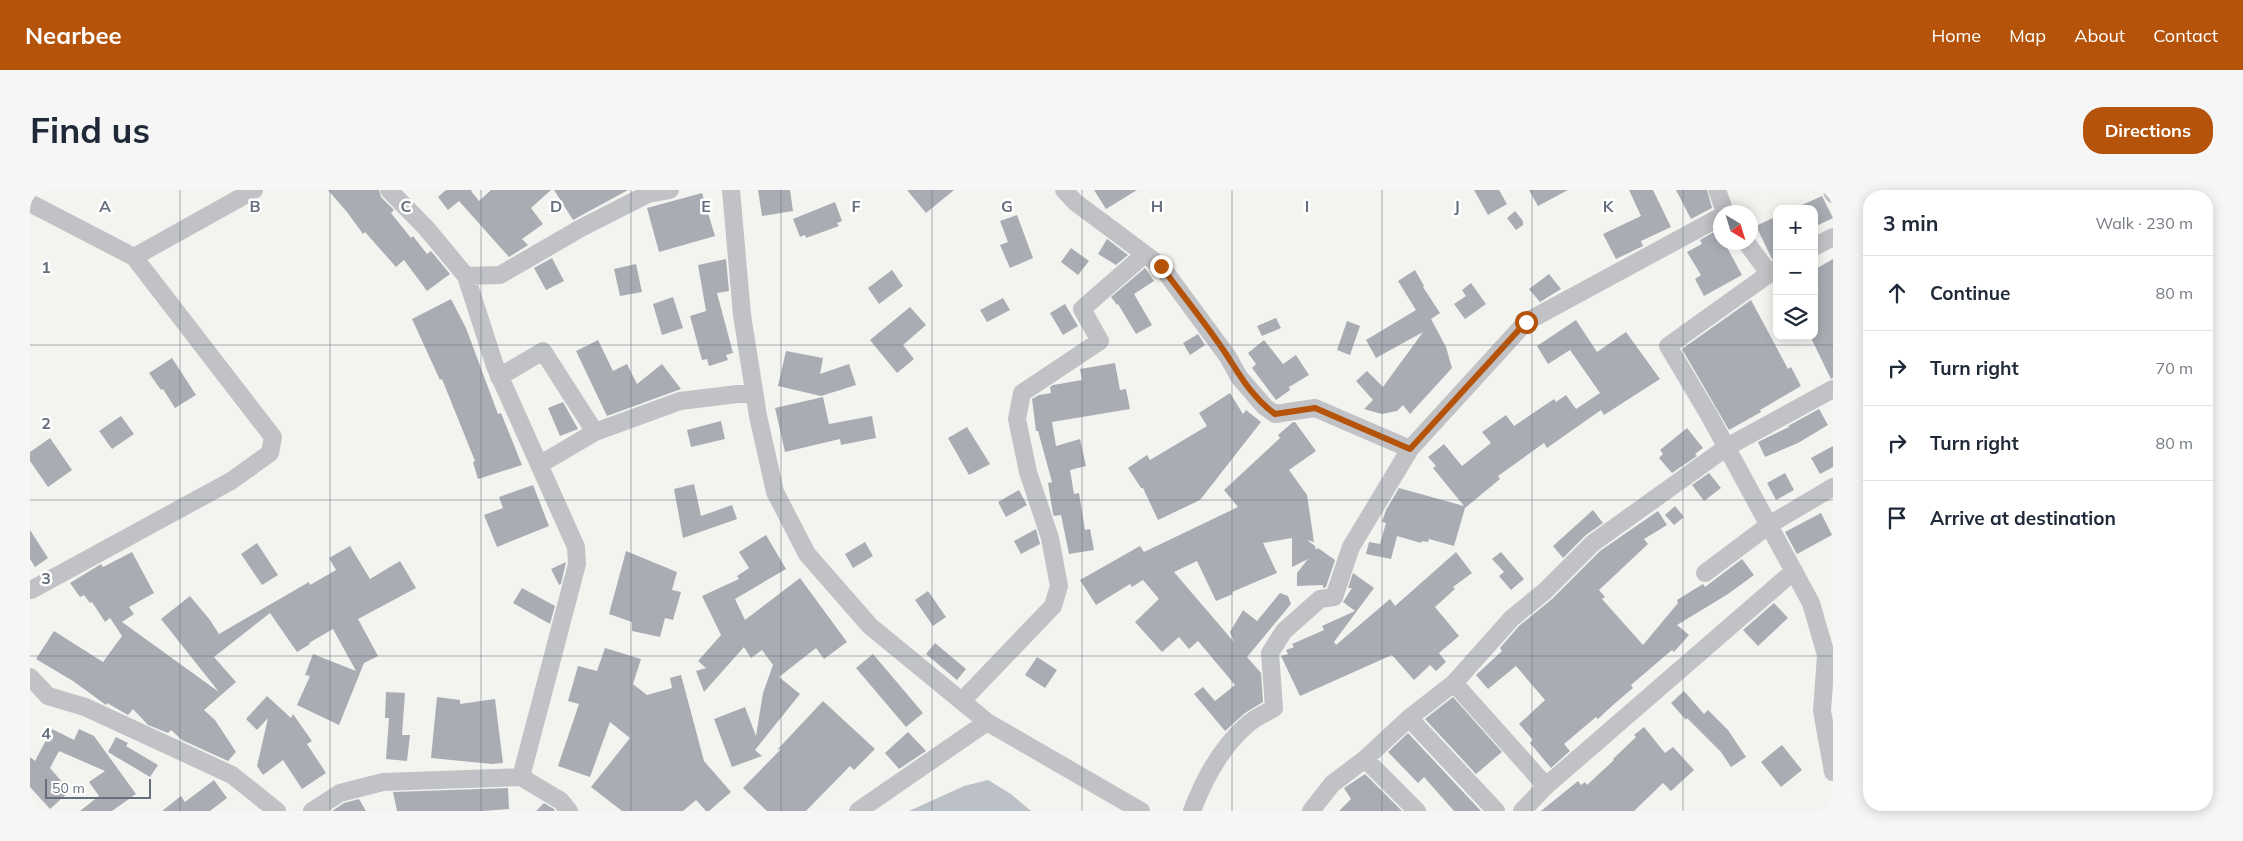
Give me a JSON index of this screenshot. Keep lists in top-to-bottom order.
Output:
{
  "scale_bar": "50 m",
  "north": "bottom right",
  "page": {
    "header": "Nearbee",
    "nav": [
      "Home",
      "Map",
      "About",
      "Contact"
    ],
    "buttons": "Directions",
    "title": "Find us",
    "heading": ["3 min", "Walk · 230 m"],
    "map_buttons": ["+", "−"],
    "list": [
      ["Continue", "80 m"],
      ["Turn right", "70 m"],
      ["Turn right", "80 m"],
      "Arrive at destination"
    ],
    "scale": "50 m"
  },
  "grid": {
    "columns": [
      "A",
      "B",
      "C",
      "D",
      "E",
      "F",
      "G",
      "H",
      "I",
      "J",
      "K"
    ],
    "rows": [
      "1",
      "2",
      "3",
      "4"
    ]
  }
}
